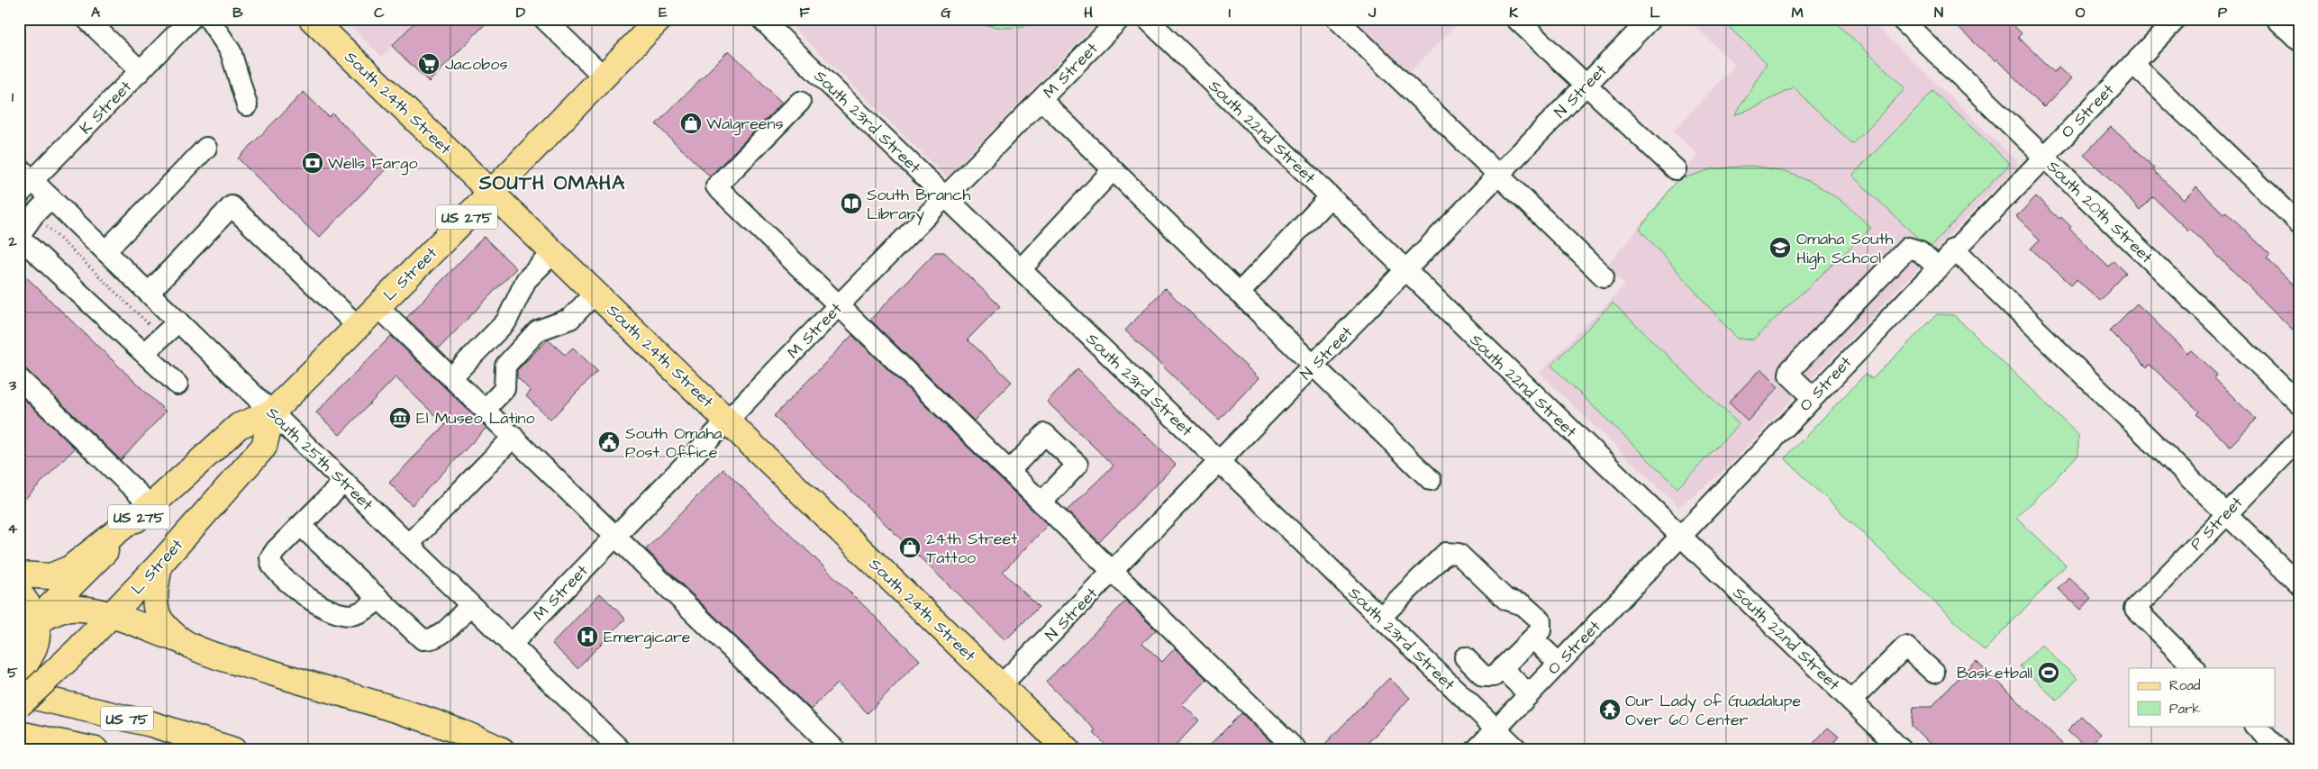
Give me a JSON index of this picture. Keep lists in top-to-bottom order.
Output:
{
  "streets": {
    "main road": [
      "South 24th Street",
      "US 275",
      "L Street",
      "US 75"
    ],
    "street": [
      "M Street",
      "N Street",
      "K Street",
      "O Street",
      "South 23rd Street",
      "South 22nd Street",
      "South 20th Street",
      "South 25th Street",
      "P Street"
    ]
  },
  "crossings": [
    ["M Street", "South 24th Street"],
    ["M Street", "South 23rd Street"],
    ["M Street", "South 25th Street"],
    ["N Street", "South 24th Street"],
    ["N Street", "South 23rd Street"],
    ["N Street", "South 22nd Street"],
    ["South 24th Street", "L Street"],
    ["K Street", "South 25th Street"],
    ["O Street", "South 23rd Street"],
    ["O Street", "South 22nd Street"],
    ["O Street", "South 20th Street"],
    ["L Street", "South 25th Street"]
  ],
  "districts": ["SOUTH OMAHA"],
  "places": {
    "supermarket": ["Jacobos"],
    "shop": ["Walgreens", "24th Street Tattoo"],
    "bank": ["Wells Fargo"],
    "library": ["South Branch Library"],
    "school or university": ["Omaha South High School"],
    "museum": ["El Museo Latino"],
    "public building": ["South Omaha Post Office"],
    "hospital": ["Emergicare"],
    "sports": ["Basketball"],
    "temple": ["Our Lady of Guadalupe Over 60 Center"]
  },
  "legend": ["Road", "Park"],
  "grid": {
    "columns": [
      "A",
      "B",
      "C",
      "D",
      "E",
      "F",
      "G",
      "H",
      "I",
      "J",
      "K",
      "L",
      "M",
      "N",
      "O",
      "P"
    ],
    "rows": [
      "1",
      "2",
      "3",
      "4",
      "5"
    ]
  }
}
